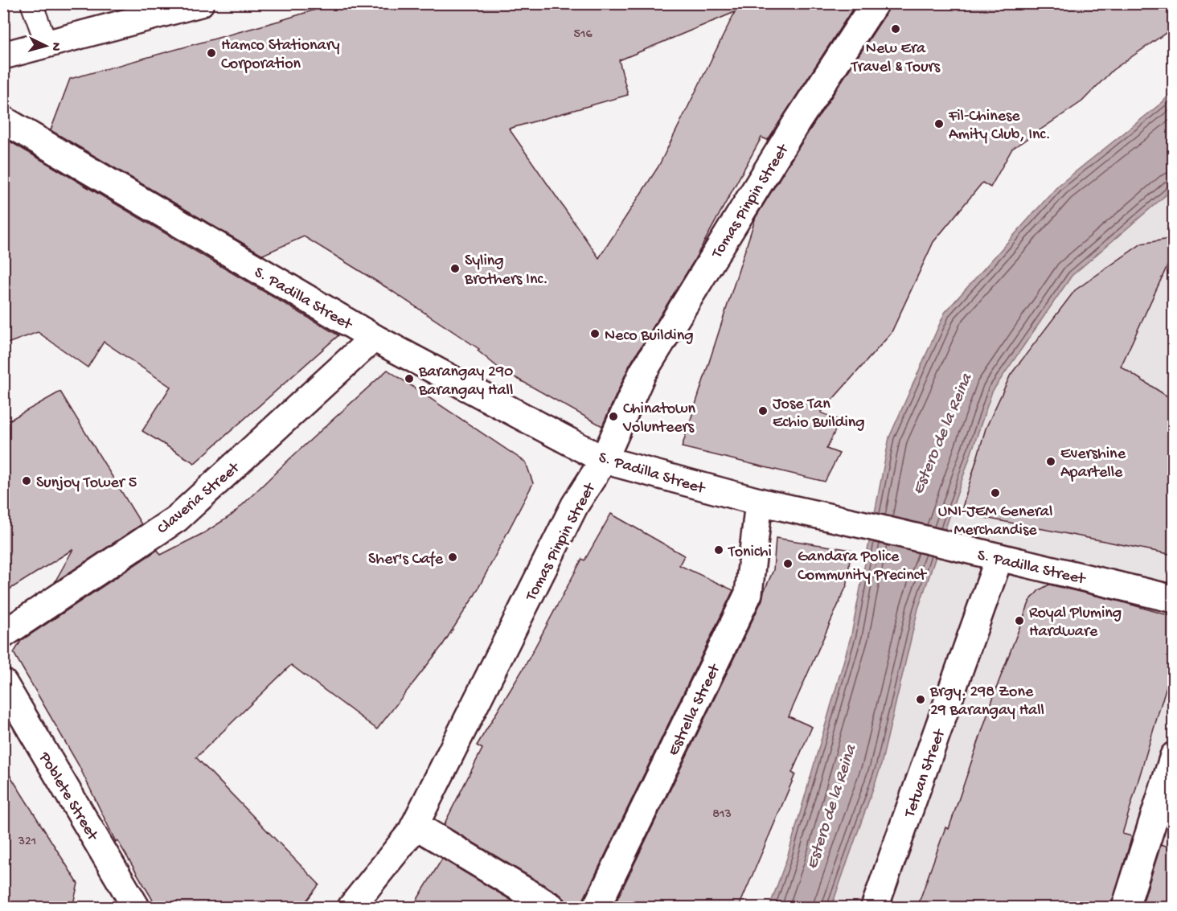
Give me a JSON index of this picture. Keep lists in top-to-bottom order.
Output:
{
  "streets": {
    "street": [
      "Tomas Pinpin Street",
      "S. Padilla Street",
      "Claveria Street",
      "Estrella Street",
      "Tetuan Street",
      "Poblete Street"
    ]
  },
  "crossings": [
    ["Tomas Pinpin Street", "S. Padilla Street"],
    ["S. Padilla Street", "Claveria Street"],
    ["S. Padilla Street", "Estrella Street"],
    ["S. Padilla Street", "Tetuan Street"]
  ],
  "water": ["Estero de la Reina"],
  "places": [
    "New Era Travel & Tours",
    "Hamco Stationary Corporation",
    "Fil-Chinese Amity Club, Inc.",
    "Syling Brothers Inc.",
    "Neco Building",
    "Barangay 290 Barangay Hall",
    "Jose Tan Echio Building",
    "Chinatown Volunteers",
    "Evershine Apartelle",
    "Sunjoy Tower 5",
    "UNI-JEM General Merchandise",
    "Tonichi",
    "Sher's Cafe",
    "Gandara Police Community Precinct",
    "Royal Pluming Hardware",
    "Brgy. 298 Zone 29 Barangay Hall"
  ],
  "house_numbers": ["516", "813", "321"],
  "north": "right"
}
